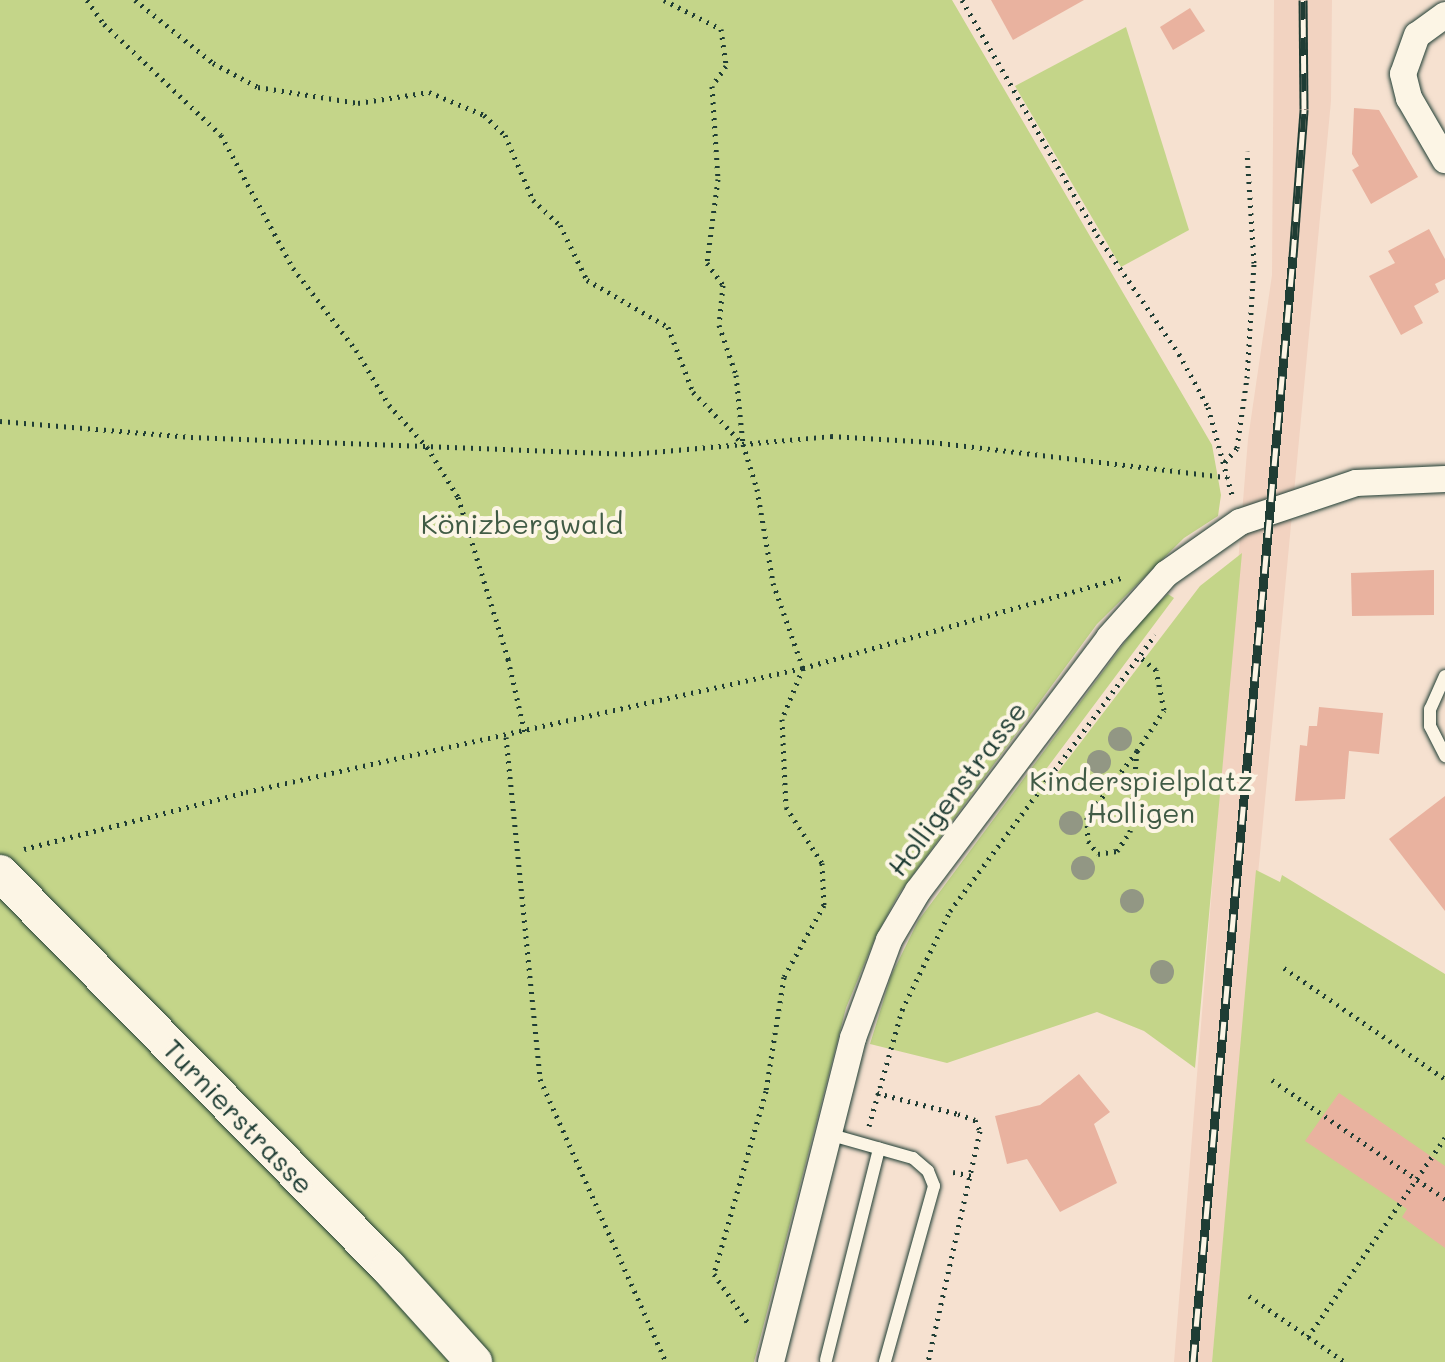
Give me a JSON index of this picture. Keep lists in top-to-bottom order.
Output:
{
  "streets": {
    "main road": ["Turnierstrasse"],
    "street": ["Holligenstrasse"]
  },
  "parks": ["Könizbergwald", "Kinderspielplatz Holligen"]
}
